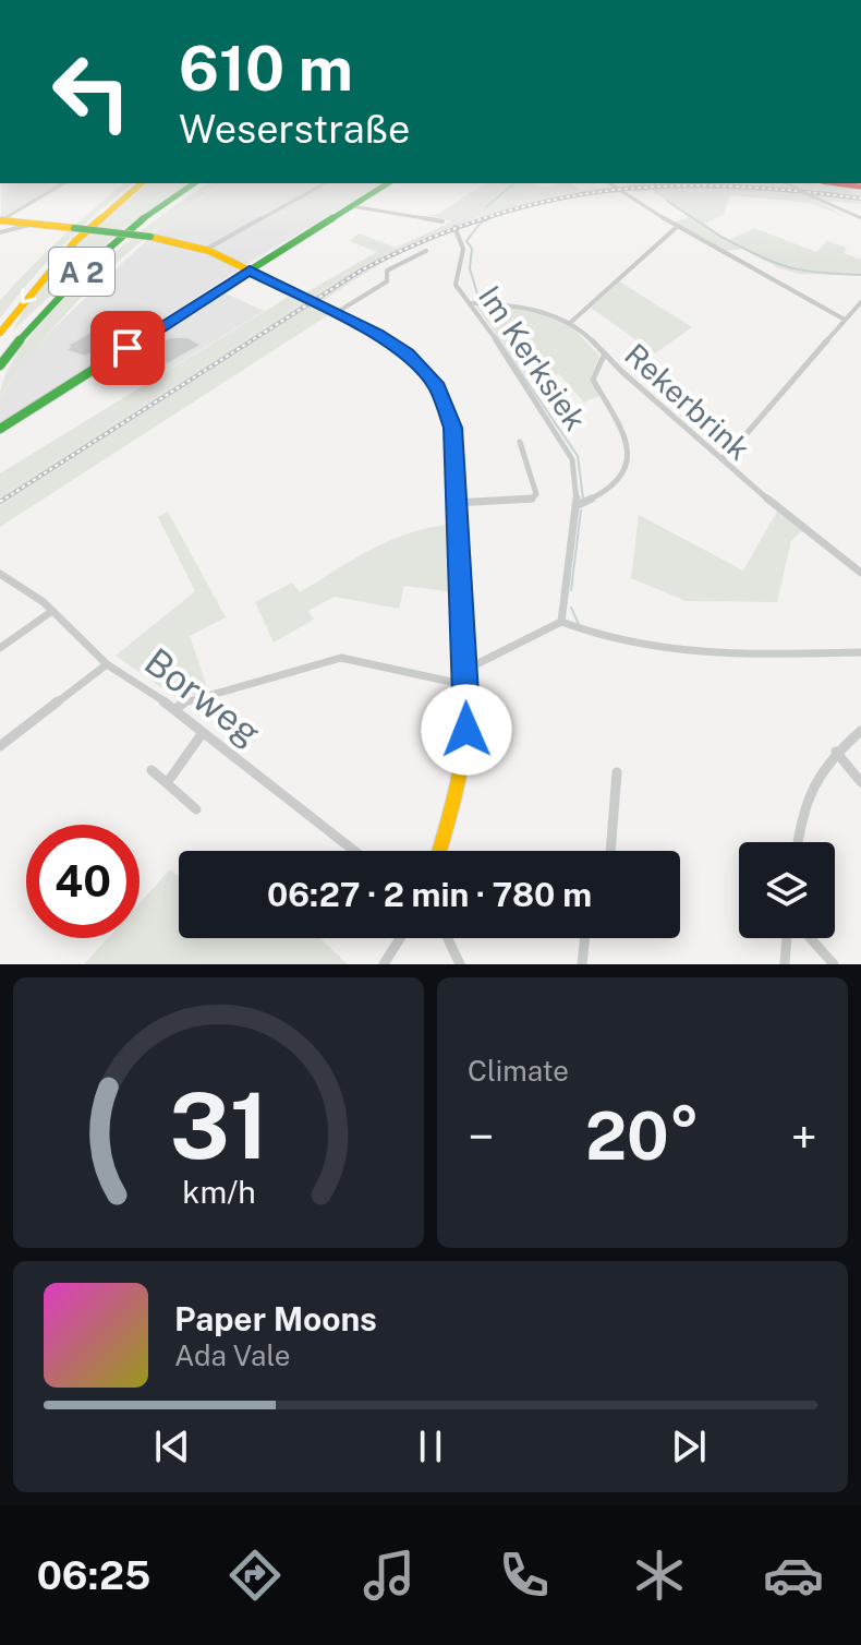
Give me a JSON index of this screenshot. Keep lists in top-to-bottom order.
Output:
{
  "streets": {
    "main road": ["A 2"],
    "street": ["Im Kerksiek", "Rekerbrink", "Borweg"]
  },
  "crossings": [
    ["Im Kerksiek", "Rekerbrink"]
  ],
  "page": {
    "turn": ["610 m", "Weserstraße"],
    "limit": "40",
    "trip": "06:27 · 2 min · 780 m",
    "tile": "Climate",
    "heat": ["−", "20°", "+"],
    "song": ["Paper Moons", "Ada Vale"],
    "tabs": "06:25",
    "gauge": ["31", "km/h"]
  }
}
